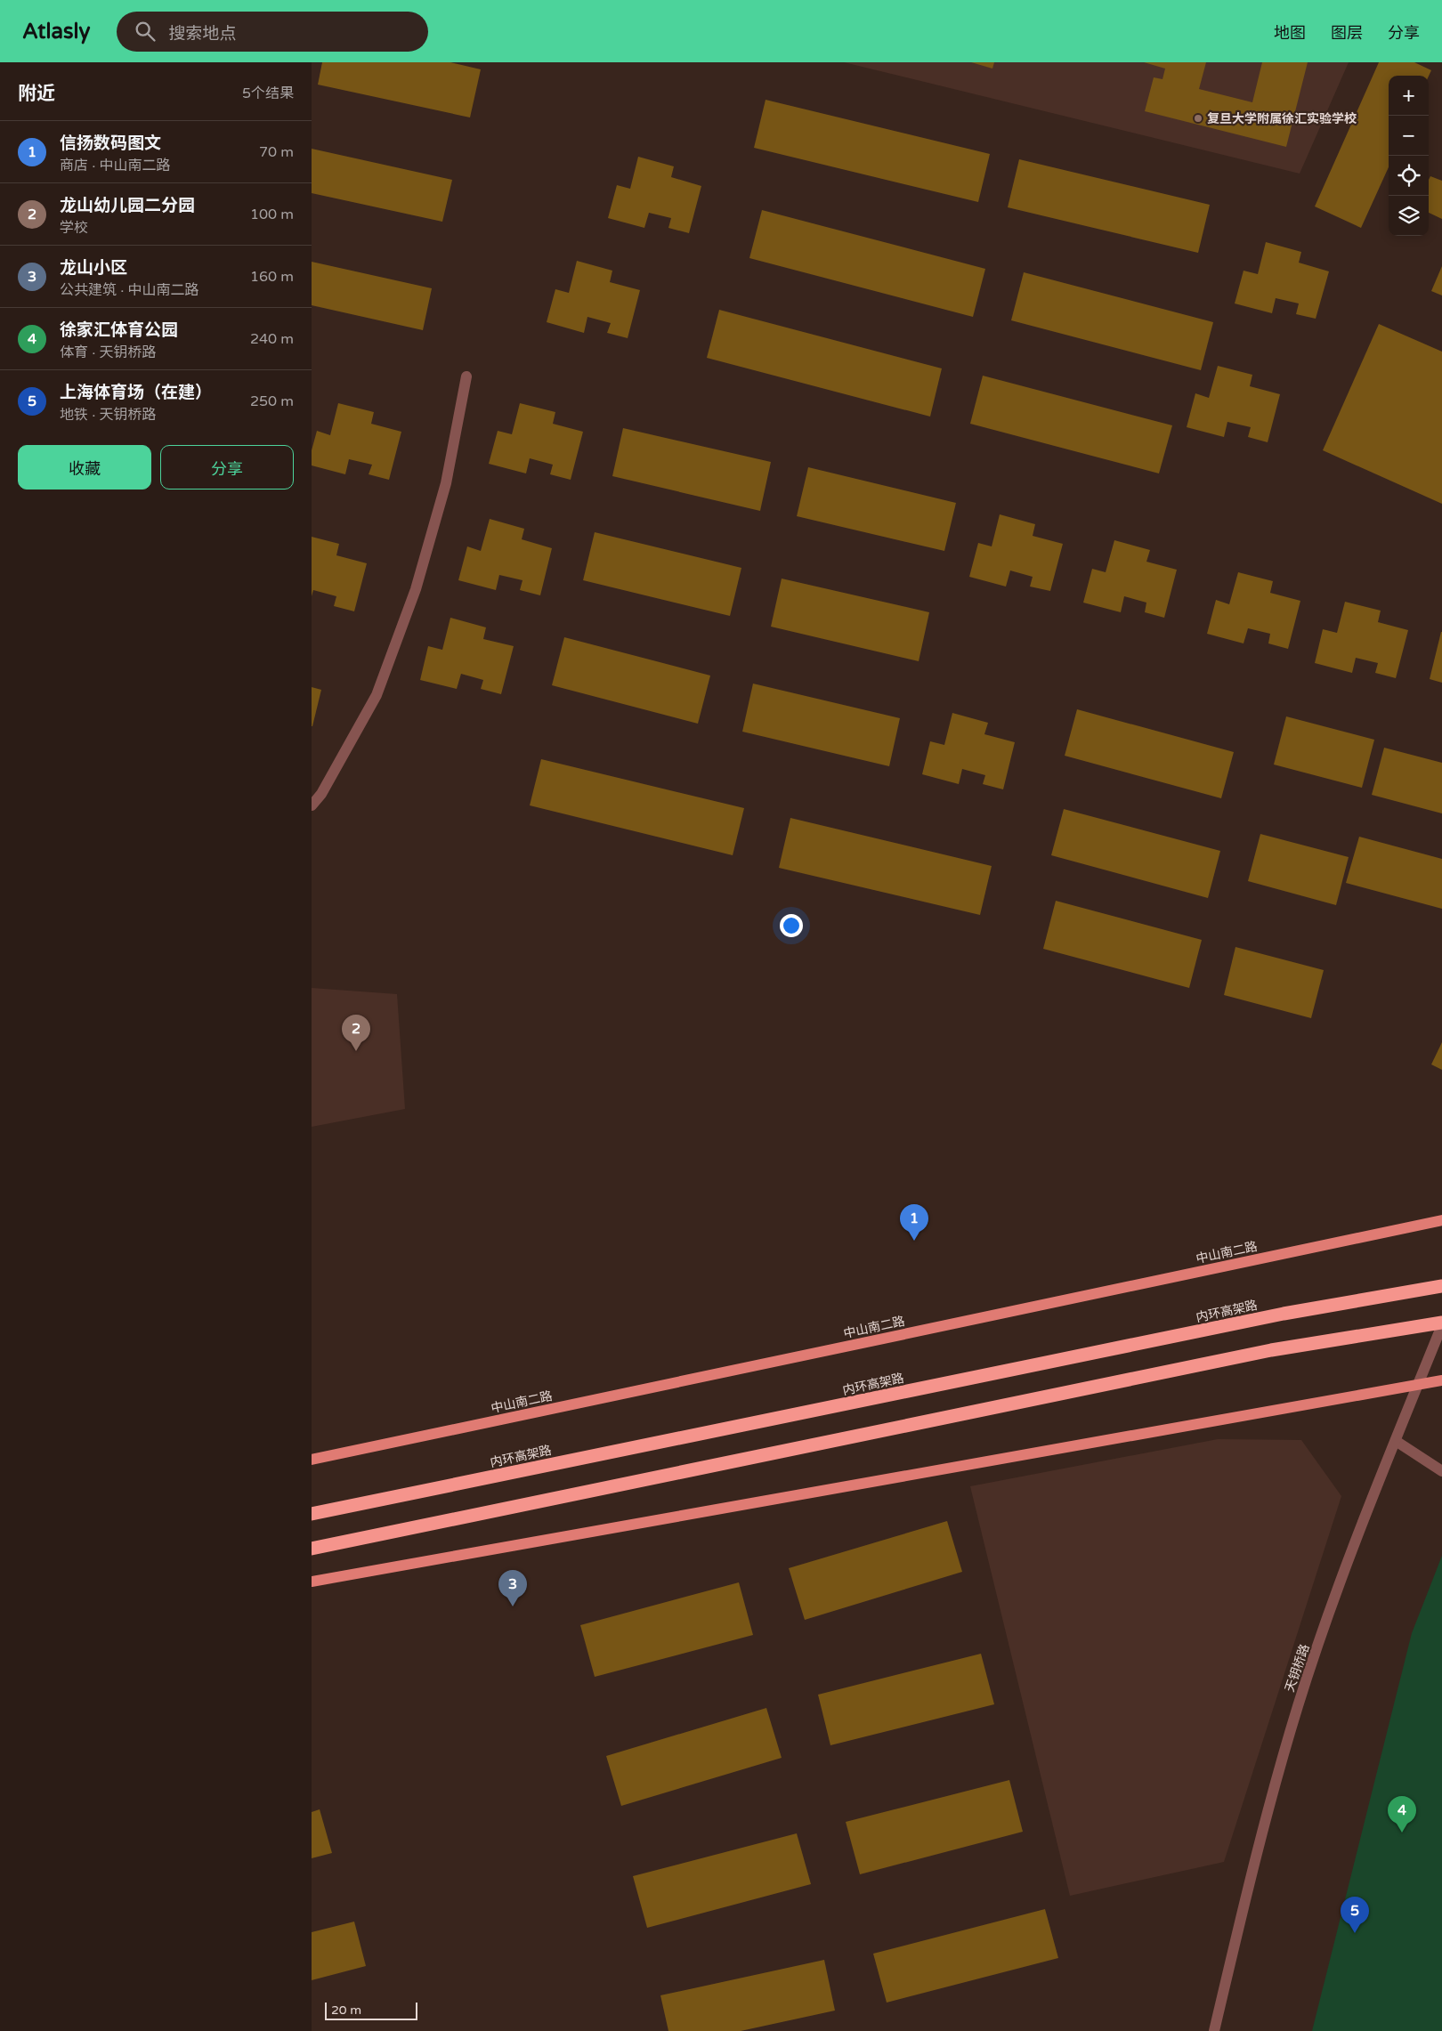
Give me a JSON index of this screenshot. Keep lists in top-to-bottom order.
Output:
{
  "streets": {
    "highway": ["内环高架路"],
    "main road": ["中山南二路"],
    "street": ["天钥桥路"]
  },
  "places": ["复旦大学附属徐汇实验学校"],
  "scale_bar": "20 m",
  "page": {
    "header": "Atlasly",
    "search": "搜索地点",
    "nav": ["地图", "图层", "分享"],
    "heading": ["附近", "5个结果"],
    "map_buttons": ["+", "−"],
    "list": [
      {
        "mark": "1",
        "name": "信扬数码图文",
        "note": "商店 · 中山南二路",
        "value": "70 m"
      },
      {
        "mark": "2",
        "name": "龙山幼儿园二分园",
        "note": "学校",
        "value": "100 m"
      },
      {
        "mark": "3",
        "name": "龙山小区",
        "note": "公共建筑 · 中山南二路",
        "value": "160 m"
      },
      {
        "mark": "4",
        "name": "徐家汇体育公园",
        "note": "体育 · 天钥桥路",
        "value": "240 m"
      },
      {
        "mark": "5",
        "name": "上海体育场（在建）",
        "note": "地铁 · 天钥桥路",
        "value": "250 m"
      }
    ],
    "buttons": ["收藏", "分享"],
    "pins": [
      "2",
      "1",
      "3",
      "4",
      "5"
    ],
    "scale": "20 m"
  }
}
